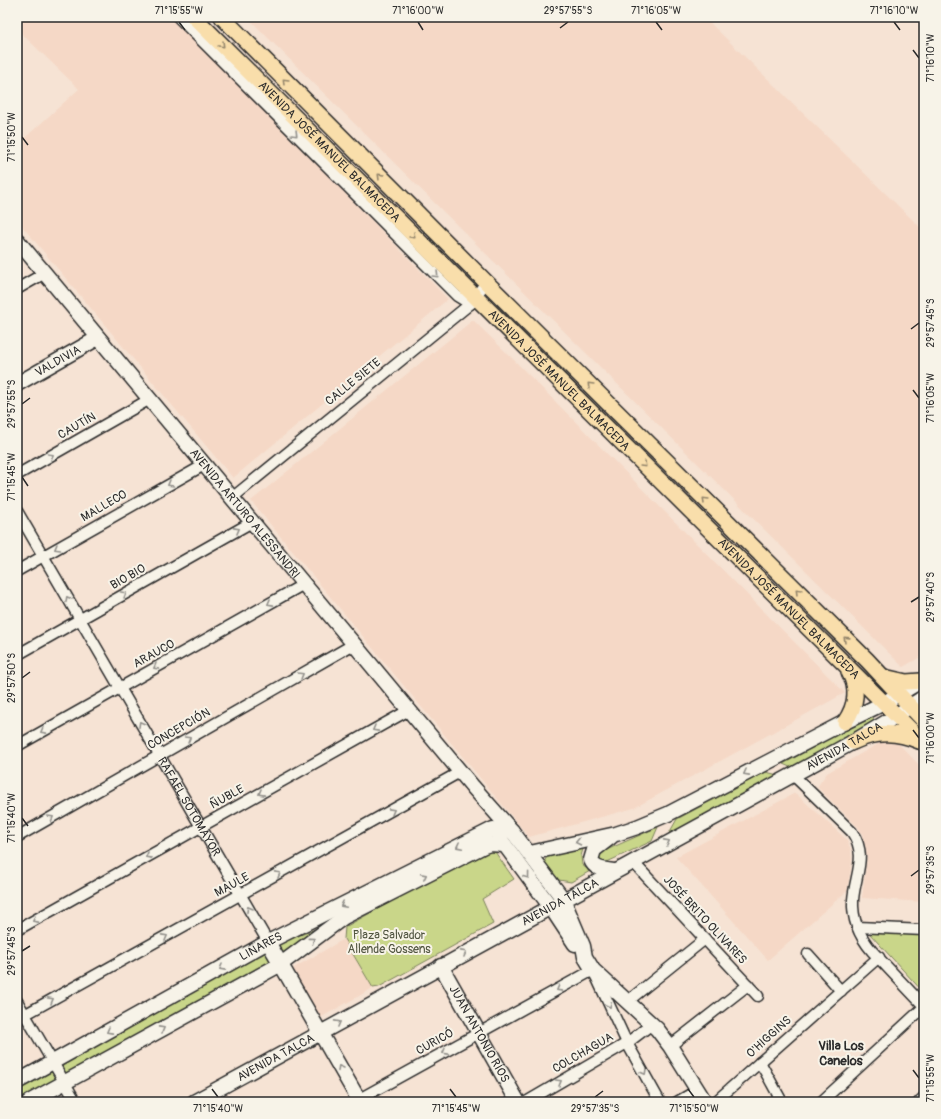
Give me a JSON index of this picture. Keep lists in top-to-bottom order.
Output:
{
  "streets": {
    "main road": [
      "AVENIDA JOSÉ MANUEL BALMACEDA",
      "VALDIVIA",
      "AVENIDA ARTURO ALESSANDRI",
      "AVENIDA TALCA",
      "RAFAEL SOTOMAYOR",
      "LINARES",
      "JUAN ANTONIO RÍOS"
    ],
    "street": [
      "CALLE SIETE",
      "CAUTÍN",
      "MALLECO",
      "BIO BIO",
      "ARAUCO",
      "CONCEPCIÓN",
      "ÑUBLE",
      "MAULE",
      "JOSÉ BRITO OLIVARES",
      "O'HIGGINS",
      "CURICÓ",
      "COLCHAGUA"
    ]
  },
  "crossings": [
    ["AVENIDA JOSÉ MANUEL BALMACEDA", "CALLE SIETE"],
    ["AVENIDA JOSÉ MANUEL BALMACEDA", "AVENIDA TALCA"],
    ["VALDIVIA", "AVENIDA ARTURO ALESSANDRI"],
    ["CALLE SIETE", "AVENIDA ARTURO ALESSANDRI"],
    ["CAUTÍN", "AVENIDA ARTURO ALESSANDRI"],
    ["MALLECO", "AVENIDA ARTURO ALESSANDRI"],
    ["MALLECO", "RAFAEL SOTOMAYOR"],
    ["AVENIDA ARTURO ALESSANDRI", "BIO BIO"],
    ["AVENIDA ARTURO ALESSANDRI", "ARAUCO"],
    ["AVENIDA ARTURO ALESSANDRI", "CONCEPCIÓN"],
    ["AVENIDA ARTURO ALESSANDRI", "AVENIDA TALCA"],
    ["AVENIDA ARTURO ALESSANDRI", "ÑUBLE"],
    ["AVENIDA ARTURO ALESSANDRI", "MAULE"],
    ["AVENIDA ARTURO ALESSANDRI", "LINARES"],
    ["AVENIDA ARTURO ALESSANDRI", "CURICÓ"],
    ["AVENIDA ARTURO ALESSANDRI", "COLCHAGUA"],
    ["BIO BIO", "RAFAEL SOTOMAYOR"],
    ["ARAUCO", "RAFAEL SOTOMAYOR"],
    ["CONCEPCIÓN", "RAFAEL SOTOMAYOR"],
    ["AVENIDA TALCA", "RAFAEL SOTOMAYOR"],
    ["AVENIDA TALCA", "JOSÉ BRITO OLIVARES"],
    ["AVENIDA TALCA", "JUAN ANTONIO RÍOS"],
    ["ÑUBLE", "RAFAEL SOTOMAYOR"],
    ["RAFAEL SOTOMAYOR", "MAULE"],
    ["RAFAEL SOTOMAYOR", "LINARES"],
    ["RAFAEL SOTOMAYOR", "CURICÓ"],
    ["JUAN ANTONIO RÍOS", "CURICÓ"]
  ],
  "one_way": [
    "CAUTÍN",
    "MALLECO",
    "BIO BIO",
    "ARAUCO",
    "CONCEPCIÓN",
    "ÑUBLE",
    "RAFAEL SOTOMAYOR",
    "MAULE",
    "CURICÓ",
    "COLCHAGUA"
  ],
  "districts": ["Villa Los Canelos"],
  "parks": ["Plaza Salvador Allende Gossens"],
  "coordinates": [
    "71°15'55\"W",
    "71°16'00\"W",
    "29°57'55\"S",
    "71°16'05\"W",
    "71°16'10\"W",
    "71°15'50\"W",
    "29°57'45\"S",
    "71°15'45\"W",
    "29°57'40\"S",
    "29°57'50\"S",
    "71°15'40\"W",
    "29°57'35\"S"
  ]
}
